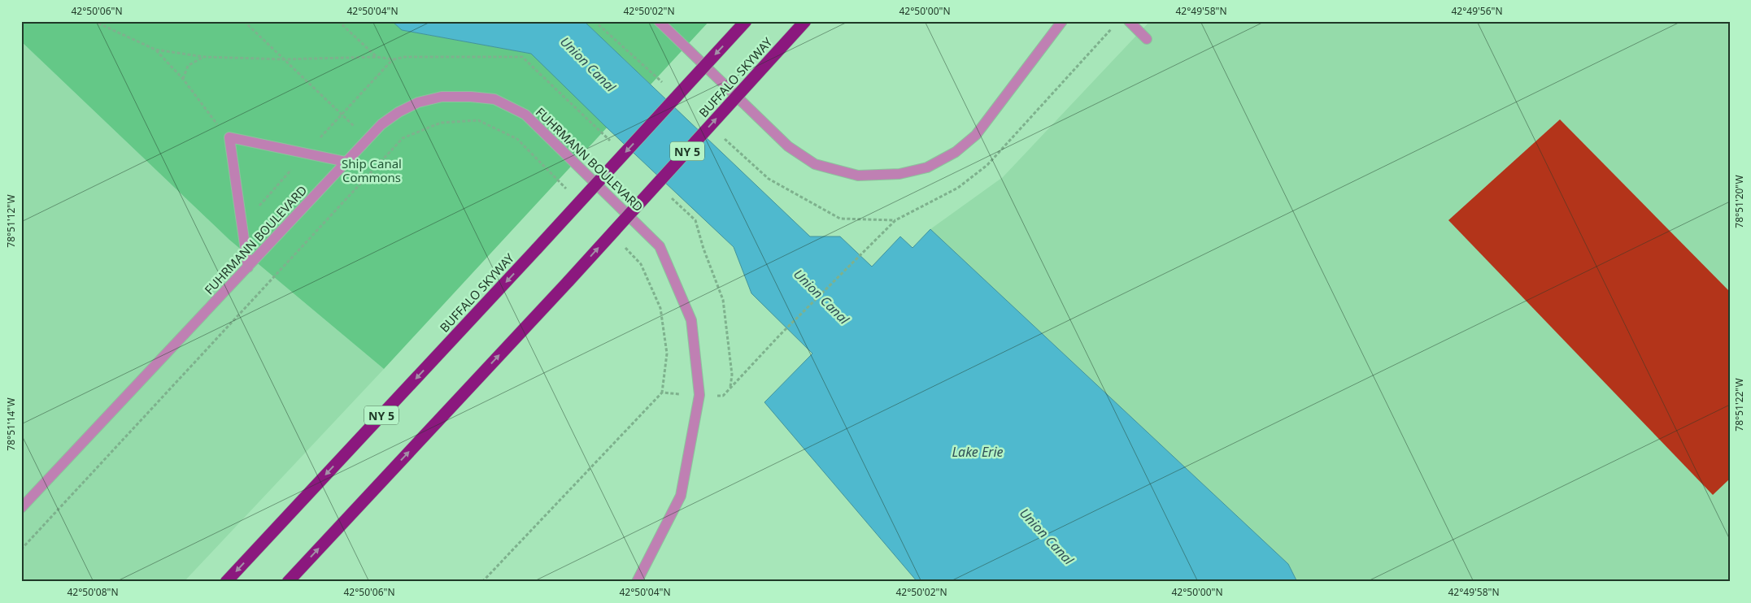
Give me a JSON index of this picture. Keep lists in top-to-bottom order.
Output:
{
  "streets": {
    "highway": ["BUFFALO SKYWAY", "NY 5"],
    "street": ["FUHRMANN BOULEVARD"]
  },
  "water": ["Union Canal", "Lake Erie"],
  "parks": ["Ship Canal Commons"],
  "coordinates": [
    "42°50'06\"N",
    "42°50'04\"N",
    "42°50'02\"N",
    "42°50'00\"N",
    "42°49'58\"N",
    "42°49'56\"N",
    "78°51'20\"W",
    "78°51'12\"W",
    "78°51'22\"W",
    "78°51'14\"W",
    "42°50'08\"N"
  ]
}
